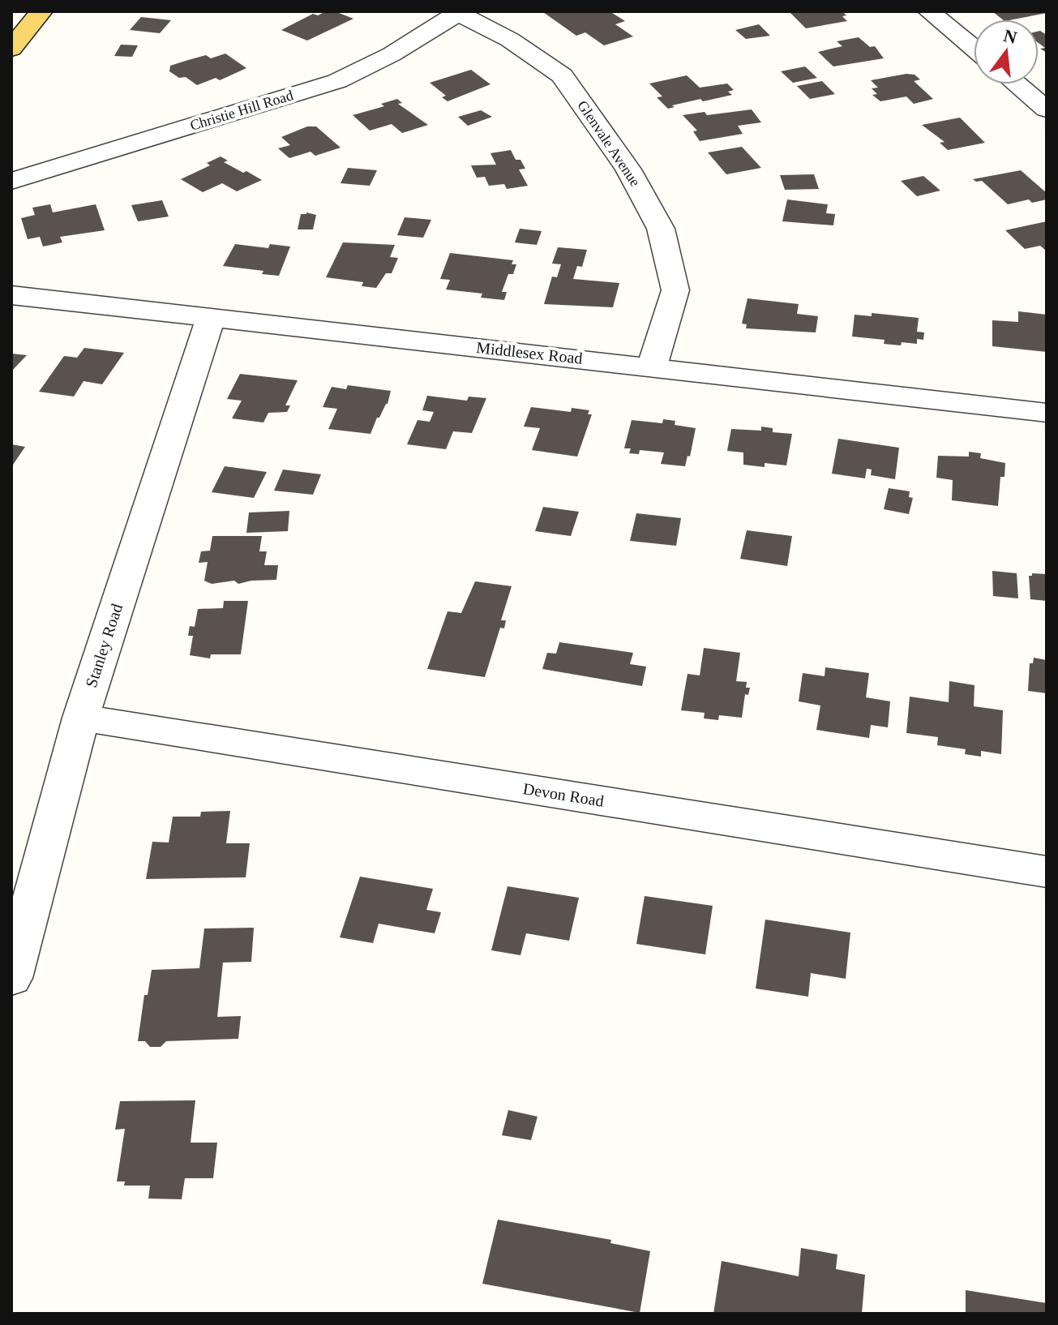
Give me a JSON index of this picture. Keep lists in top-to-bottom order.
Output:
{
  "streets": {
    "street": [
      "Christie Hill Road",
      "Glenvale Avenue",
      "Middlesex Road",
      "Stanley Road",
      "Devon Road"
    ]
  },
  "crossings": [
    ["Christie Hill Road", "Glenvale Avenue"],
    ["Glenvale Avenue", "Middlesex Road"],
    ["Middlesex Road", "Stanley Road"],
    ["Stanley Road", "Devon Road"]
  ],
  "north": "top"
}
